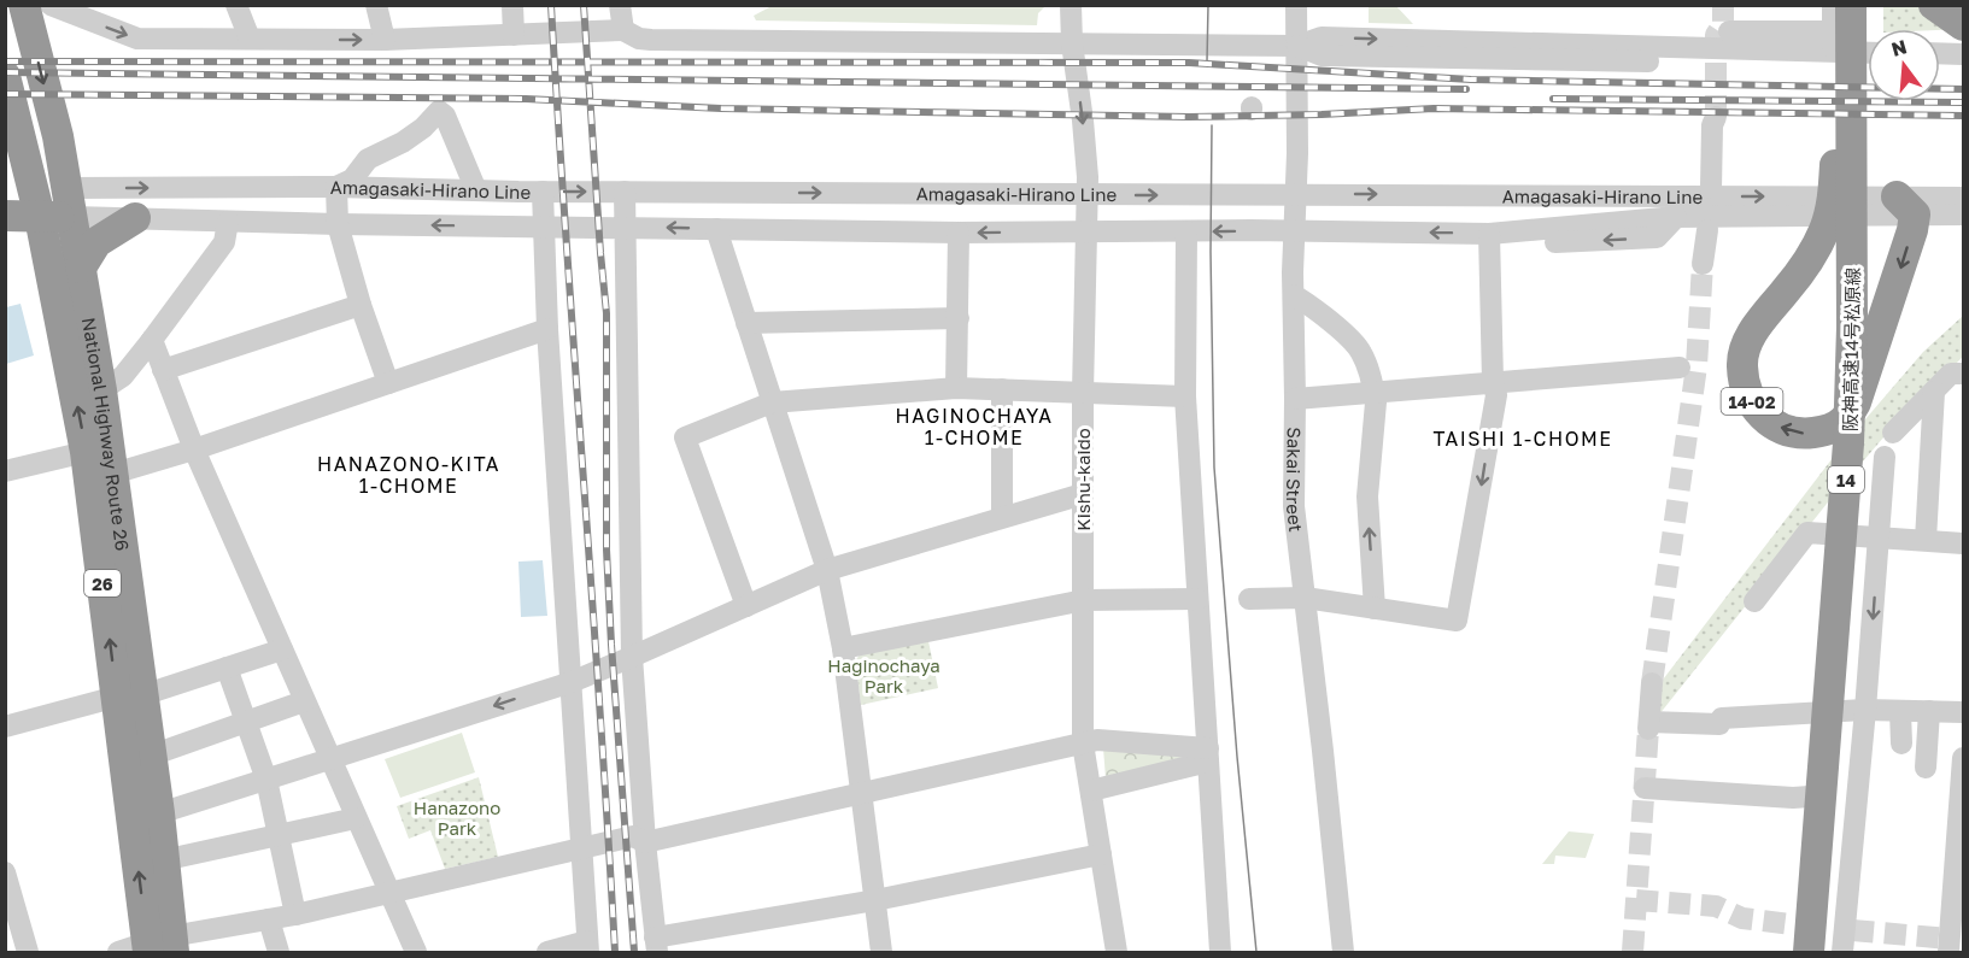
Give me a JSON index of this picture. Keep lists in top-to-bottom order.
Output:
{
  "streets": {
    "highway": [
      "阪神高速14号松原線",
      "14-02",
      "National Highway Route 26",
      "14",
      "26"
    ],
    "street": ["Amagasaki-Hirano Line", "Kishu-kaido", "Sakai Street"]
  },
  "crossings": [
    ["Amagasaki-Hirano Line", "14-02"],
    ["Amagasaki-Hirano Line", "National Highway Route 26"],
    ["Amagasaki-Hirano Line", "Kishu-kaido"],
    ["Amagasaki-Hirano Line", "Sakai Street"]
  ],
  "districts": ["HAGINOCHAYA 1-CHOME", "TAISHI 1-CHOME", "HANAZONO-KITA 1-CHOME"],
  "parks": ["Haginochaya Park", "Hanazono Park"],
  "north": "top"
}
